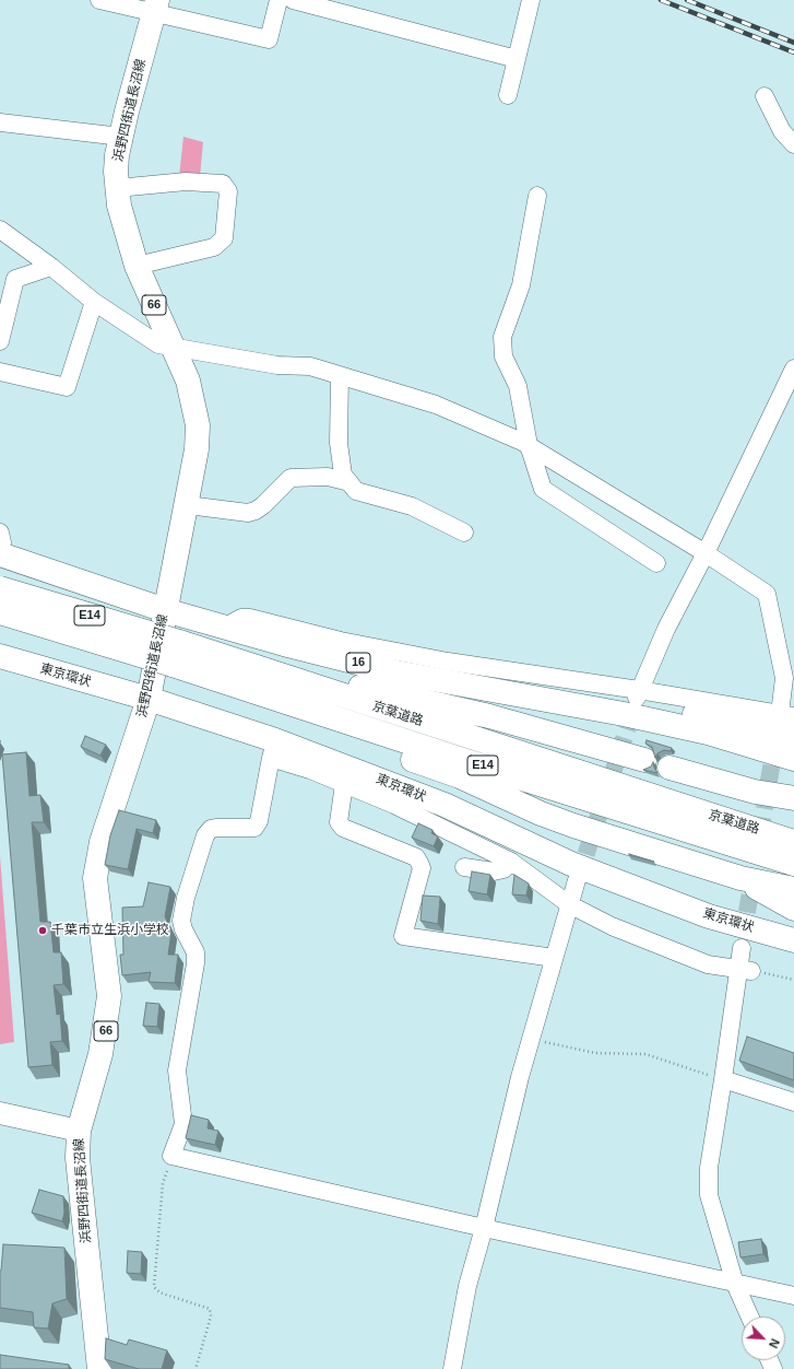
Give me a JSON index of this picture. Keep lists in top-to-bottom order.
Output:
{
  "streets": {
    "main road": [
      "浜野四街道長沼線",
      "66",
      "E14",
      "16",
      "東京環状",
      "京葉道路"
    ]
  },
  "crossings": [
    ["浜野四街道長沼線", "16"],
    ["浜野四街道長沼線", "東京環状"]
  ],
  "places": ["千葉市立生浜小学校"],
  "north": "bottom right"
}
